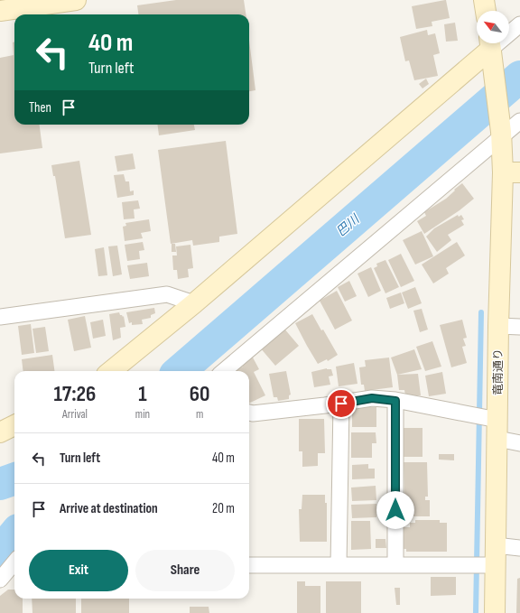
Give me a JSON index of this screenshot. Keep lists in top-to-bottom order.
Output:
{
  "streets": {
    "street": ["竜南通り"]
  },
  "water": ["巴川"],
  "north": "top left",
  "page": {
    "turn": ["40 m", "Turn left"],
    "then": "Then",
    "eta": [
      "17:26",
      "Arrival",
      "1",
      "min",
      "60",
      "m"
    ],
    "list": [
      {
        "name": "Turn left",
        "value": "40 m"
      },
      {
        "name": "Arrive at destination",
        "value": "20 m"
      }
    ],
    "buttons": ["Exit", "Share"]
  }
}
